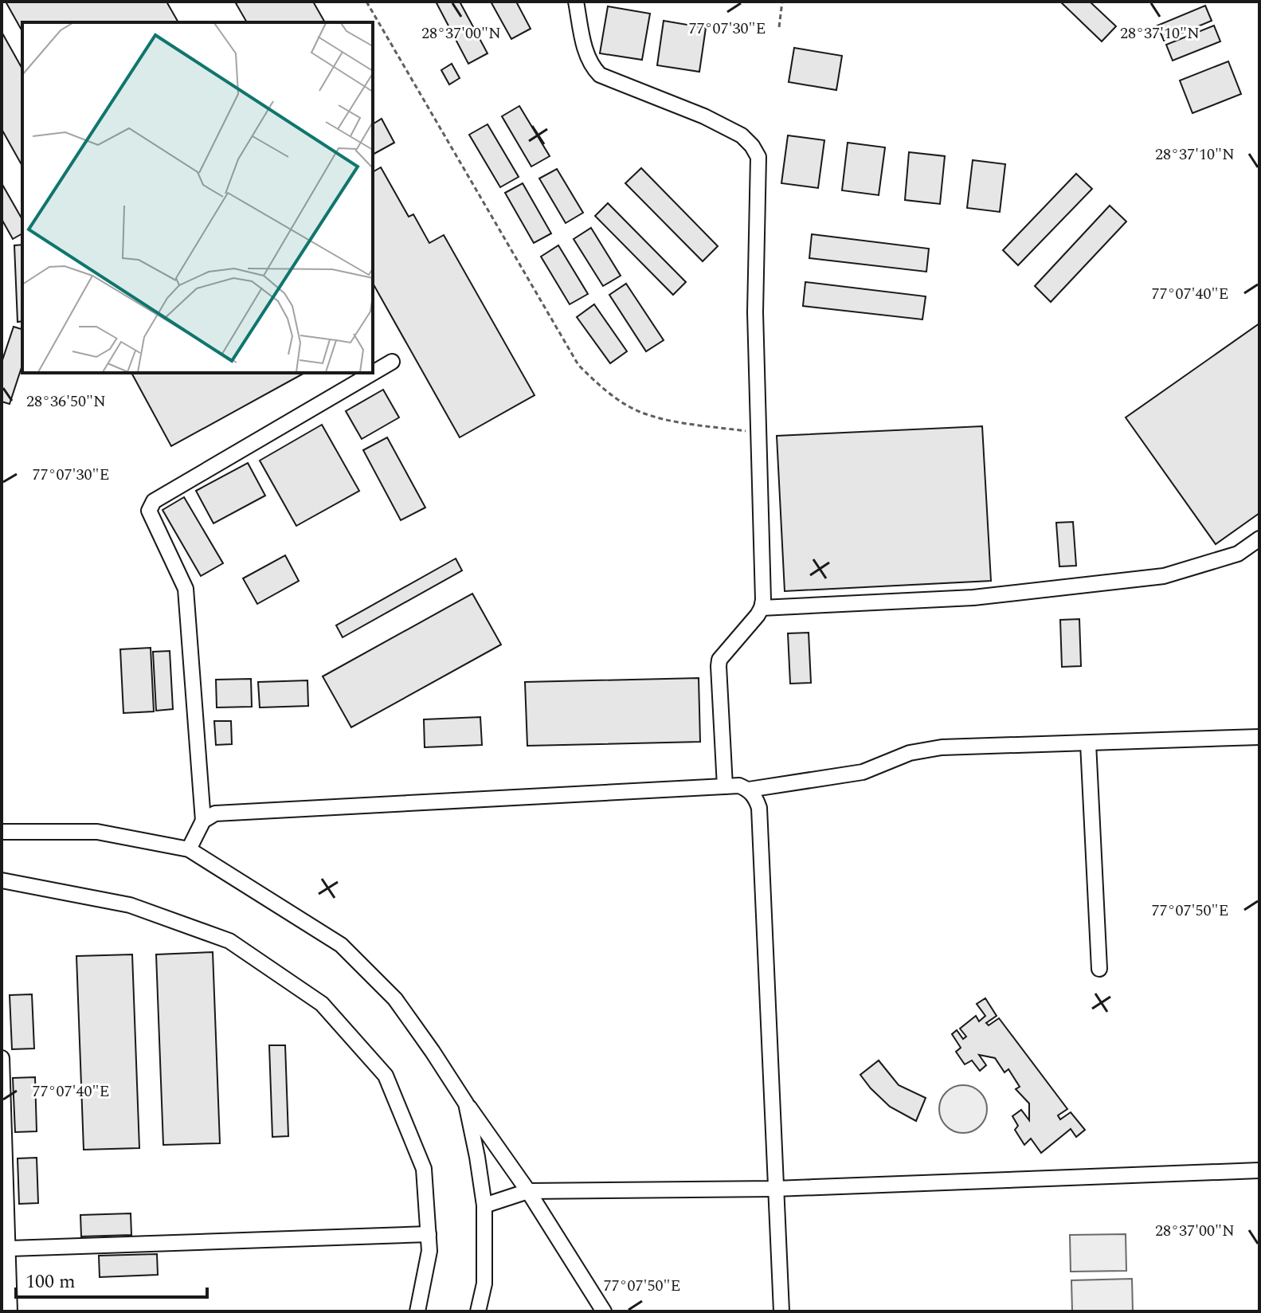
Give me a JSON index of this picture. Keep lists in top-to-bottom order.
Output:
{
  "scale_bar": "100 m",
  "coordinates": [
    "77°07'30\"E",
    "28°37'00\"N",
    "28°37'10\"N",
    "77°07'40\"E",
    "28°36'50\"N",
    "77°07'50\"E"
  ]
}
